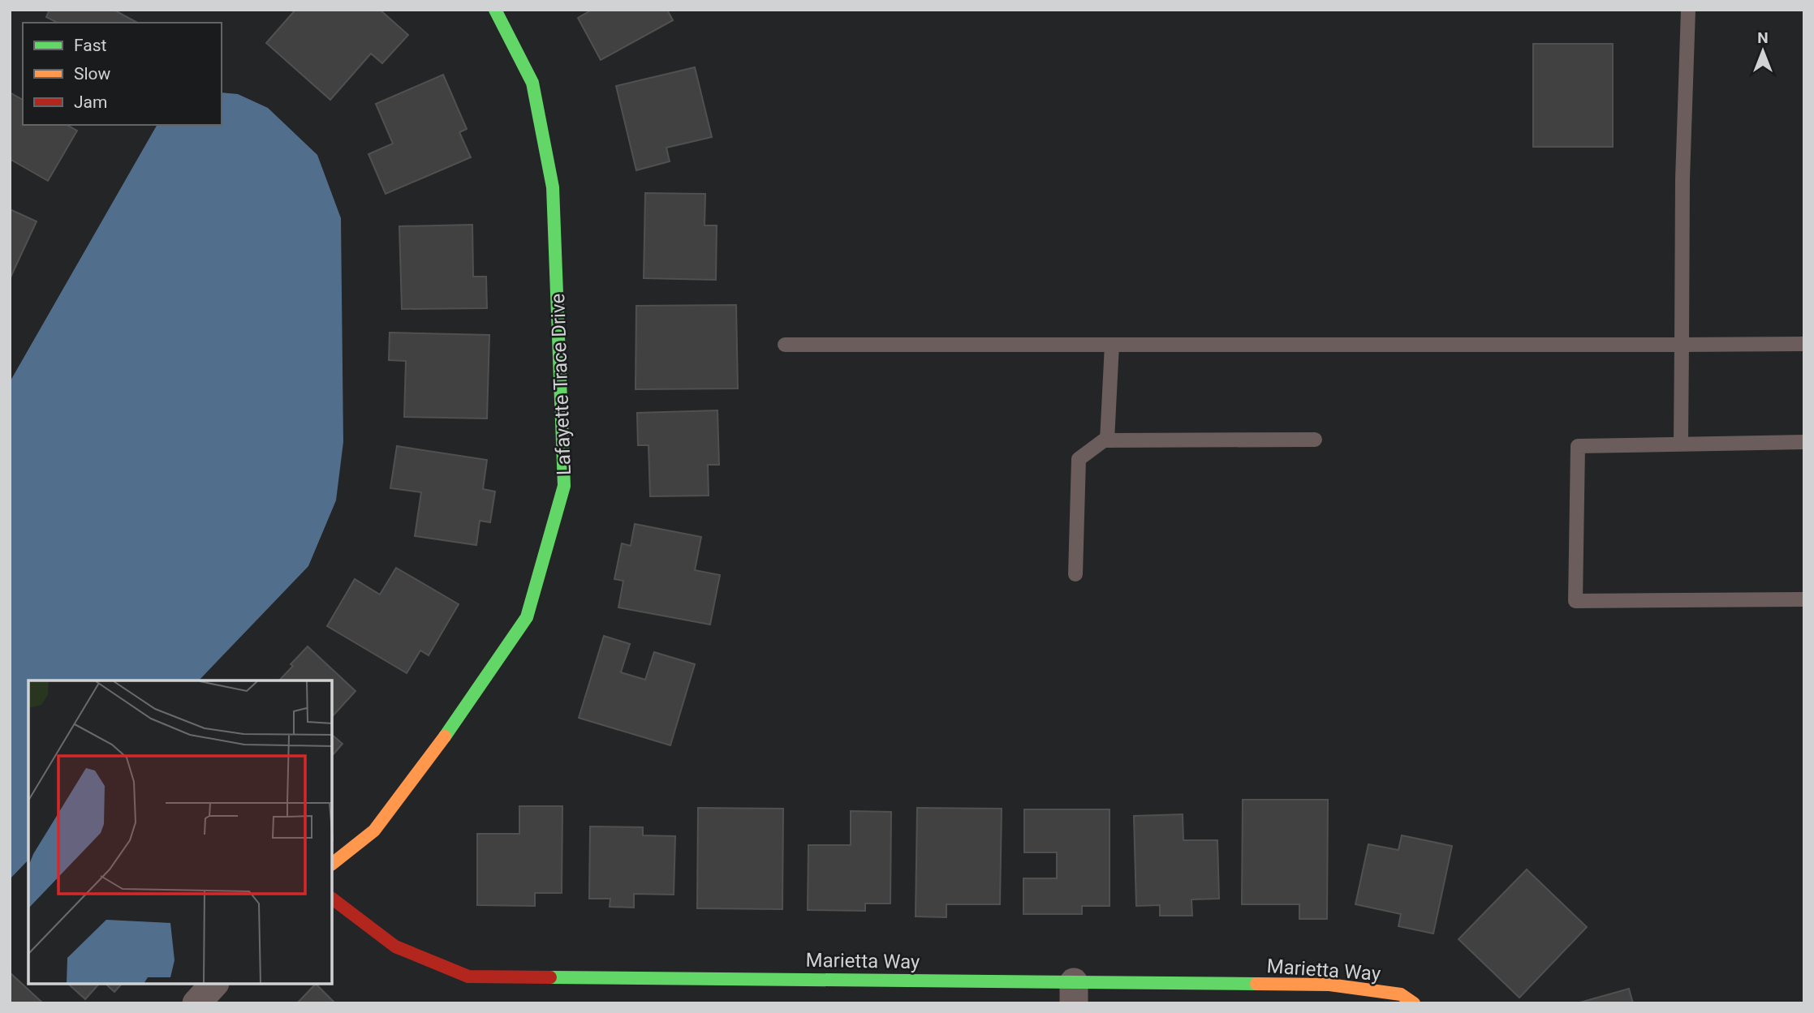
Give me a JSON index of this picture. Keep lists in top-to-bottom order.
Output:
{
  "streets": {
    "street": ["Lafayette Trace Drive", "Marietta Way"]
  },
  "legend": ["Fast", "Slow", "Jam"],
  "north": "top"
}
